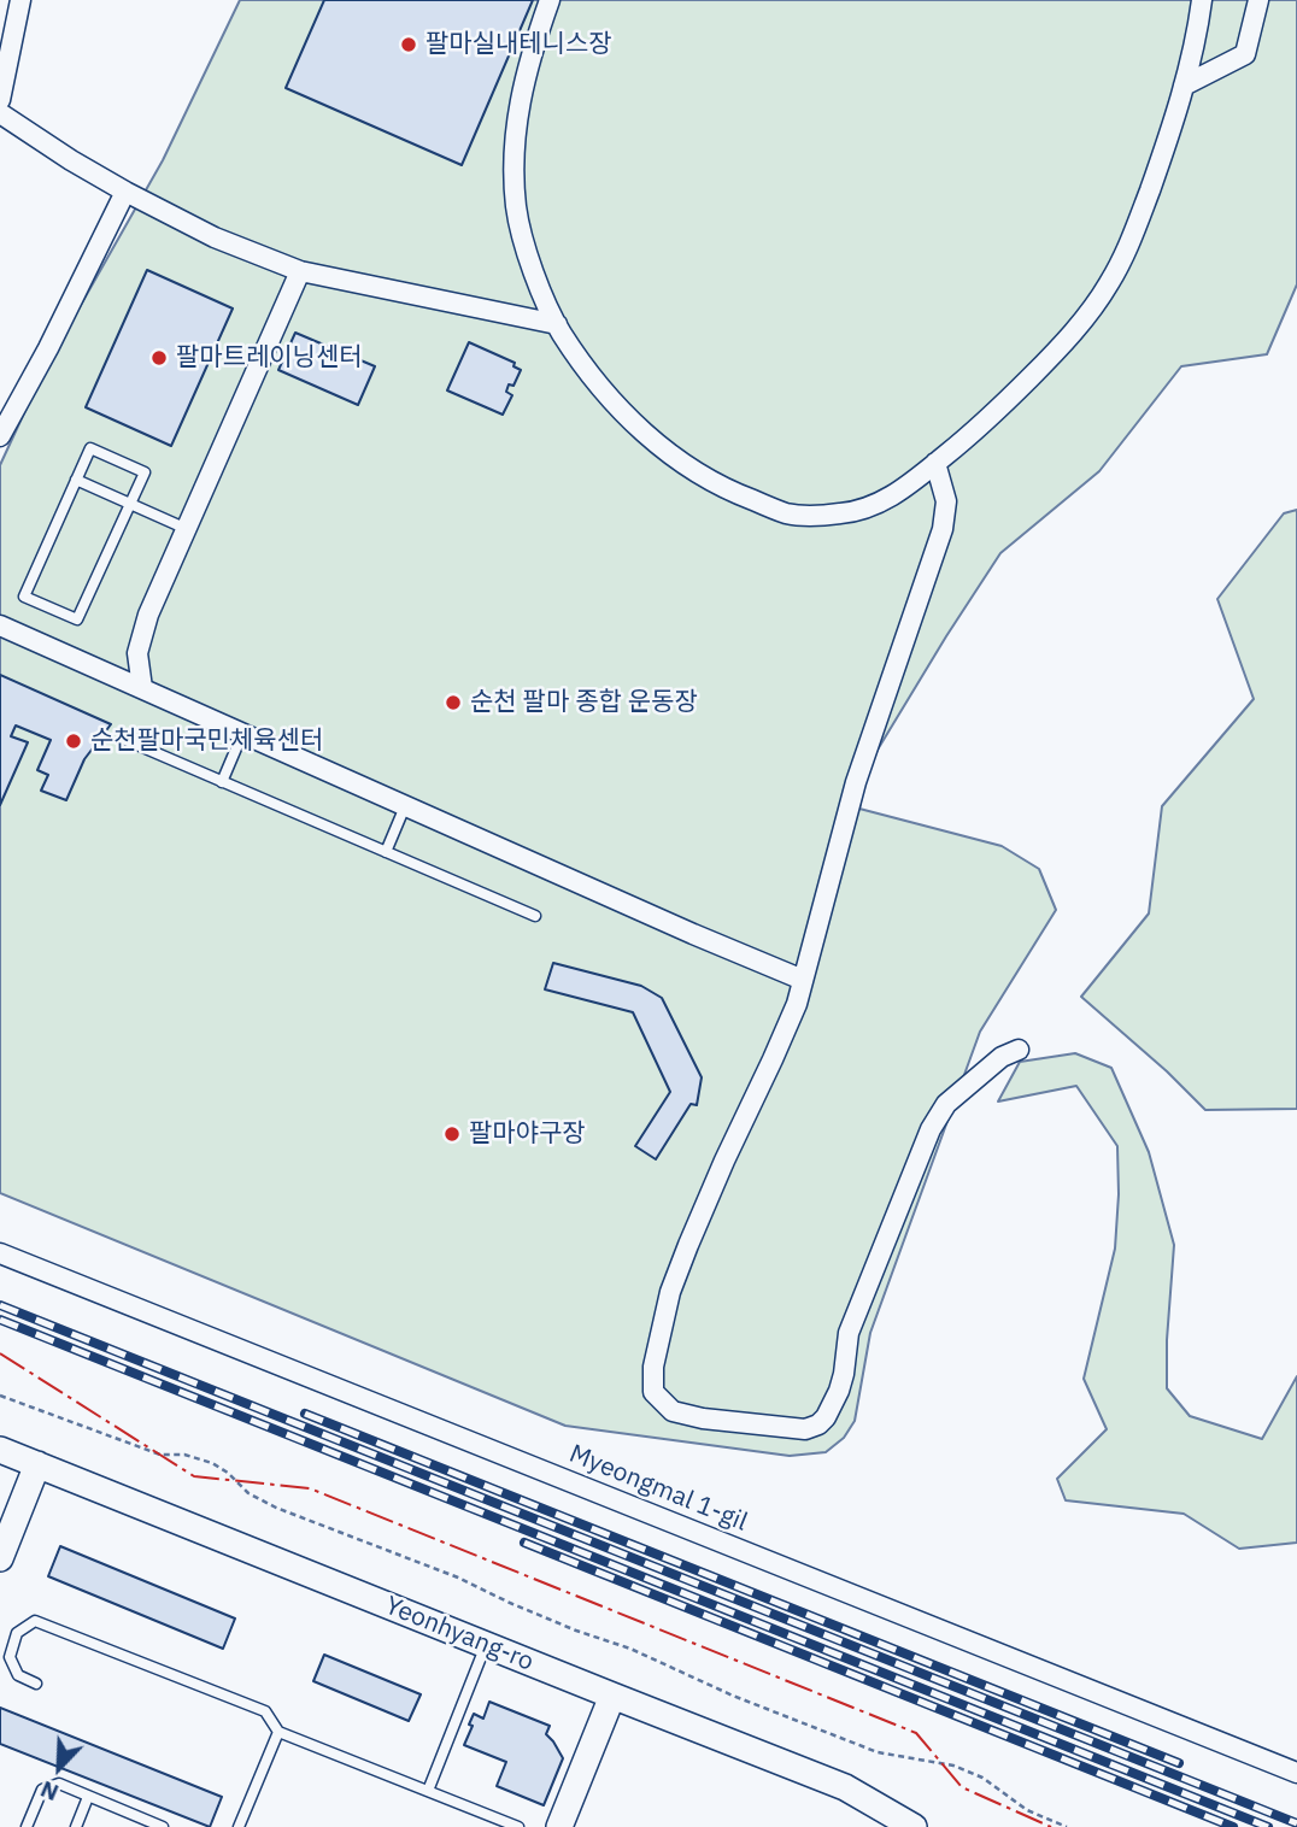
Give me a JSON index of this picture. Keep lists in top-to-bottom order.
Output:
{
  "streets": {
    "main road": ["Yeonhyang-ro"],
    "street": ["Myeongmal 1-gil"]
  },
  "places": [
    "팔마실내테니스장",
    "팔마트레이닝센터",
    "순천 팔마 종합 운동장",
    "순천팔마국민체육센터",
    "팔마야구장"
  ],
  "north": "bottom left"
}
